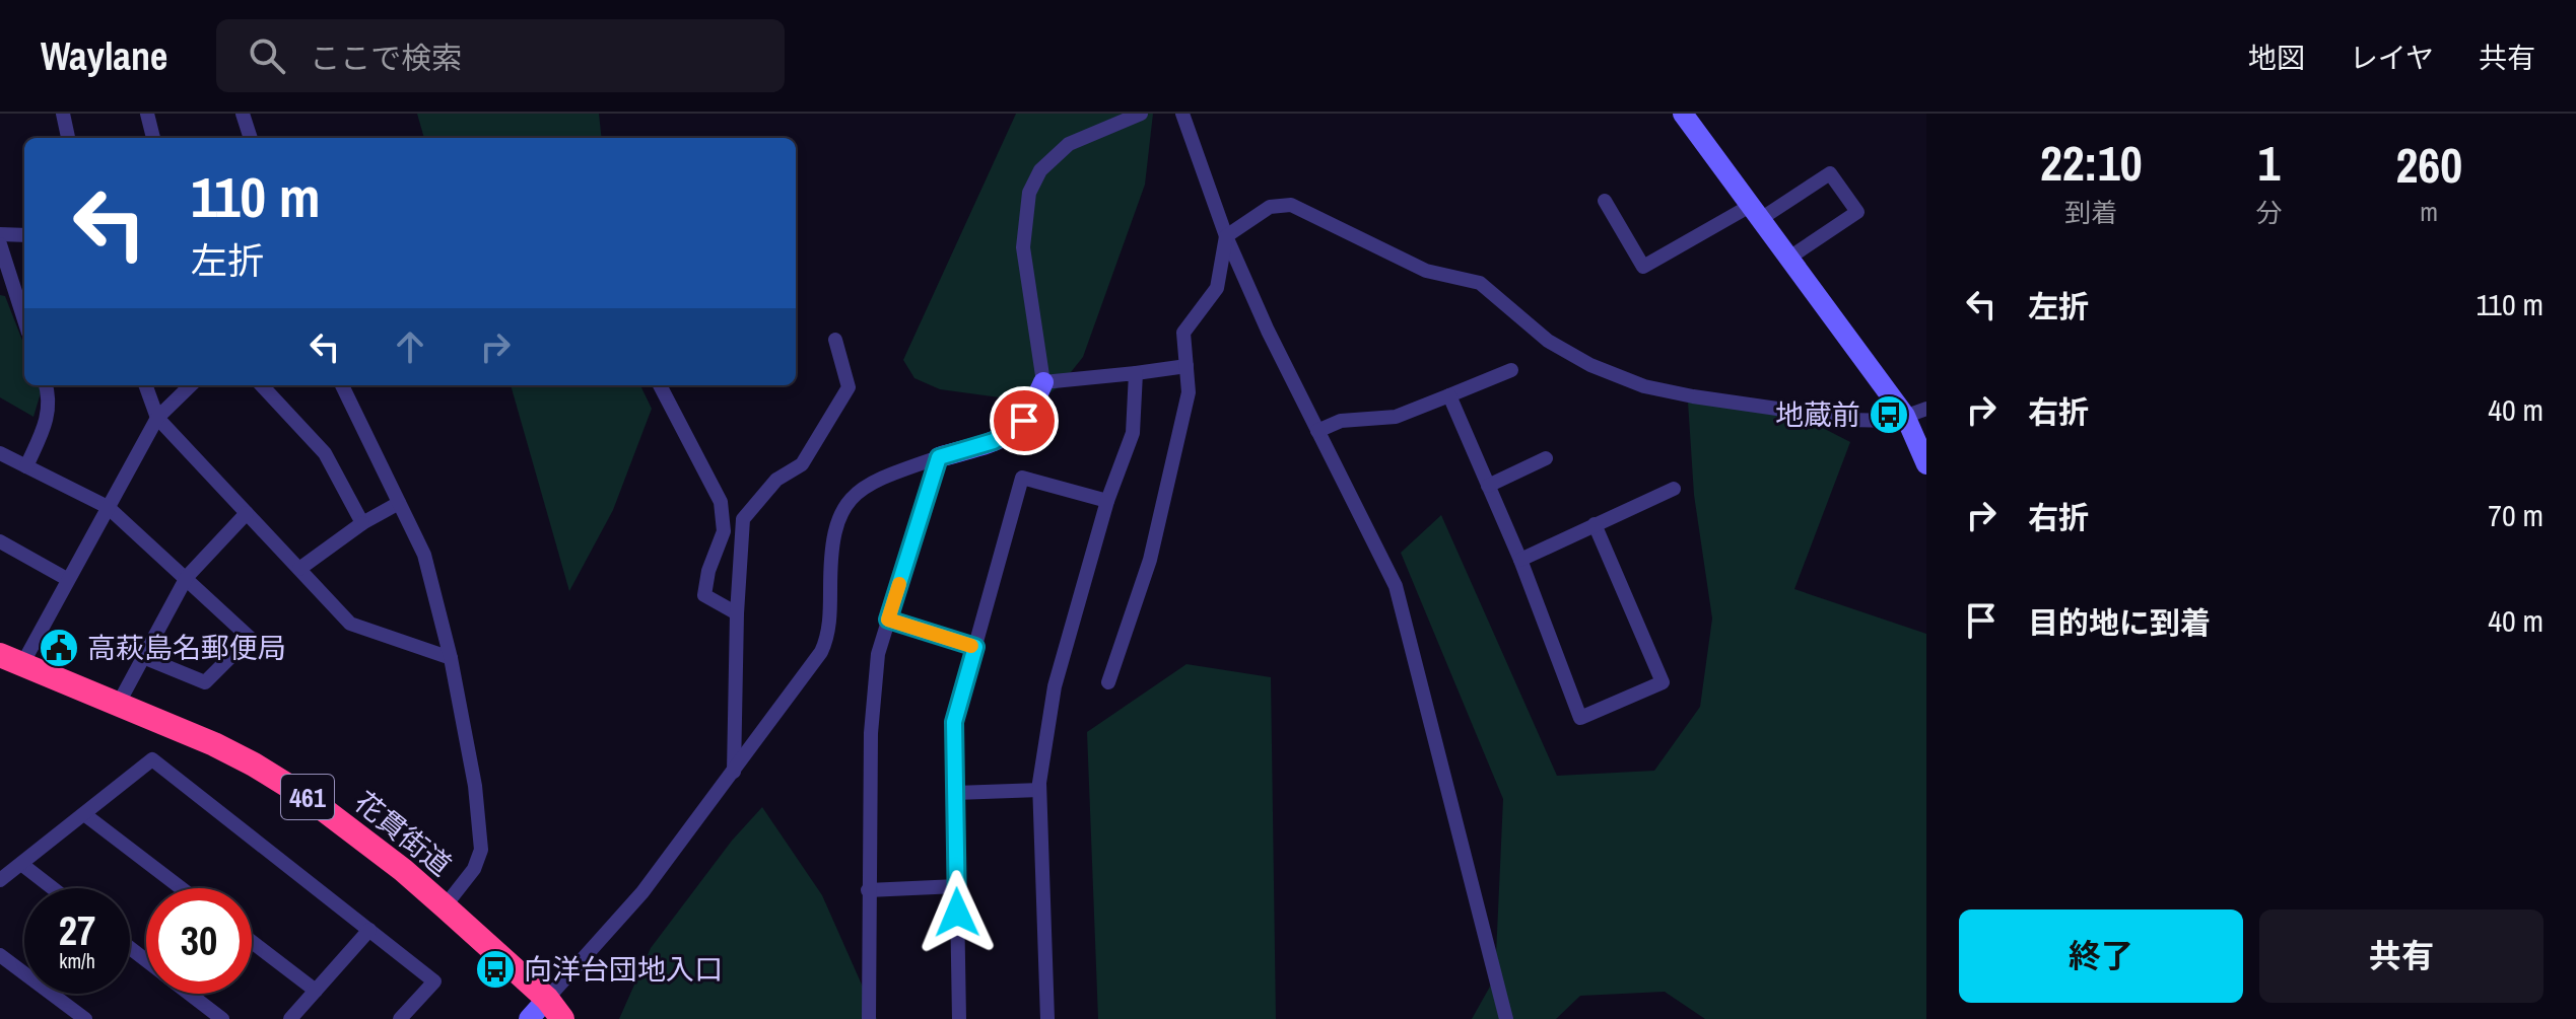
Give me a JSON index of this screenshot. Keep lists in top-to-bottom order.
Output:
{
  "streets": {
    "highway": ["461", "花貫街道"]
  },
  "places": {
    "bus stop": ["地蔵前", "向洋台団地入口"],
    "public building": ["高萩島名郵便局"]
  },
  "page": {
    "header": "Waylane",
    "search": "ここで検索",
    "nav": ["地図", "レイヤ", "共有"],
    "eta": [
      "22:10",
      "到着",
      "1",
      "分",
      "260",
      "m"
    ],
    "turn": ["110 m", "左折"],
    "list": [
      {
        "name": "左折",
        "value": "110 m"
      },
      {
        "name": "右折",
        "value": "40 m"
      },
      {
        "name": "右折",
        "value": "70 m"
      },
      {
        "name": "目的地に到着",
        "value": "40 m"
      }
    ],
    "speed": "27 km/h",
    "limit": "30",
    "buttons": ["終了", "共有"]
  }
}
